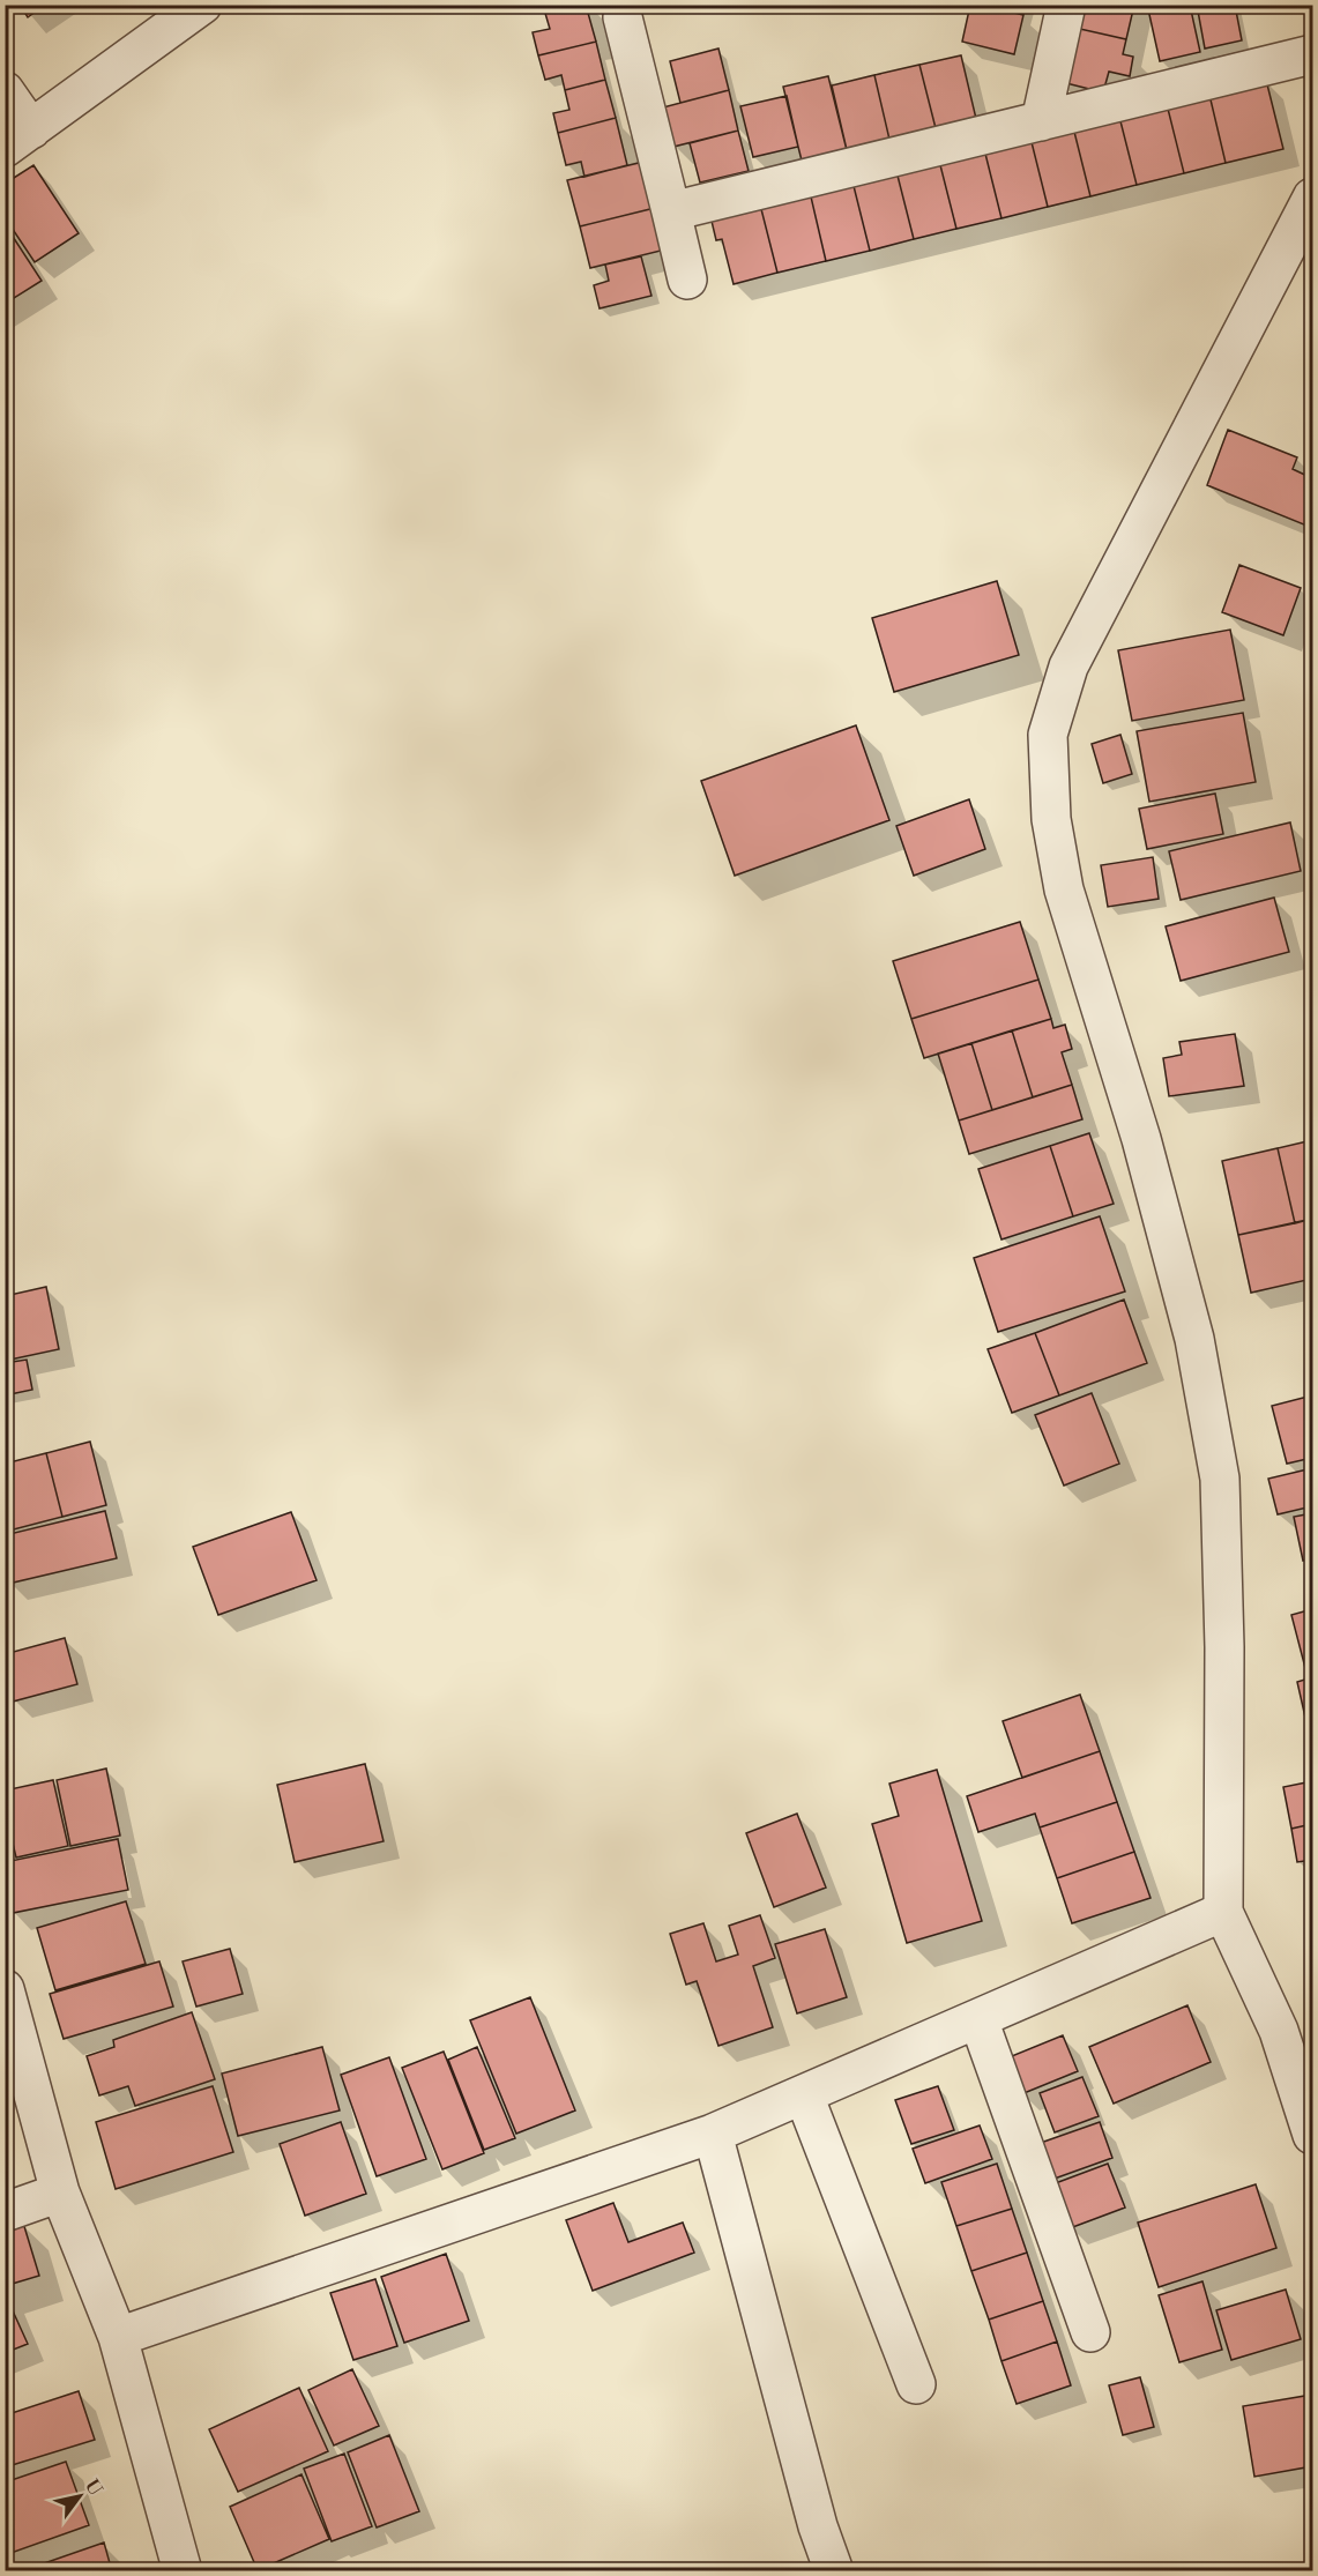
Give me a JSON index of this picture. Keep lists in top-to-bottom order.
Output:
{
  "north": "top right"
}
